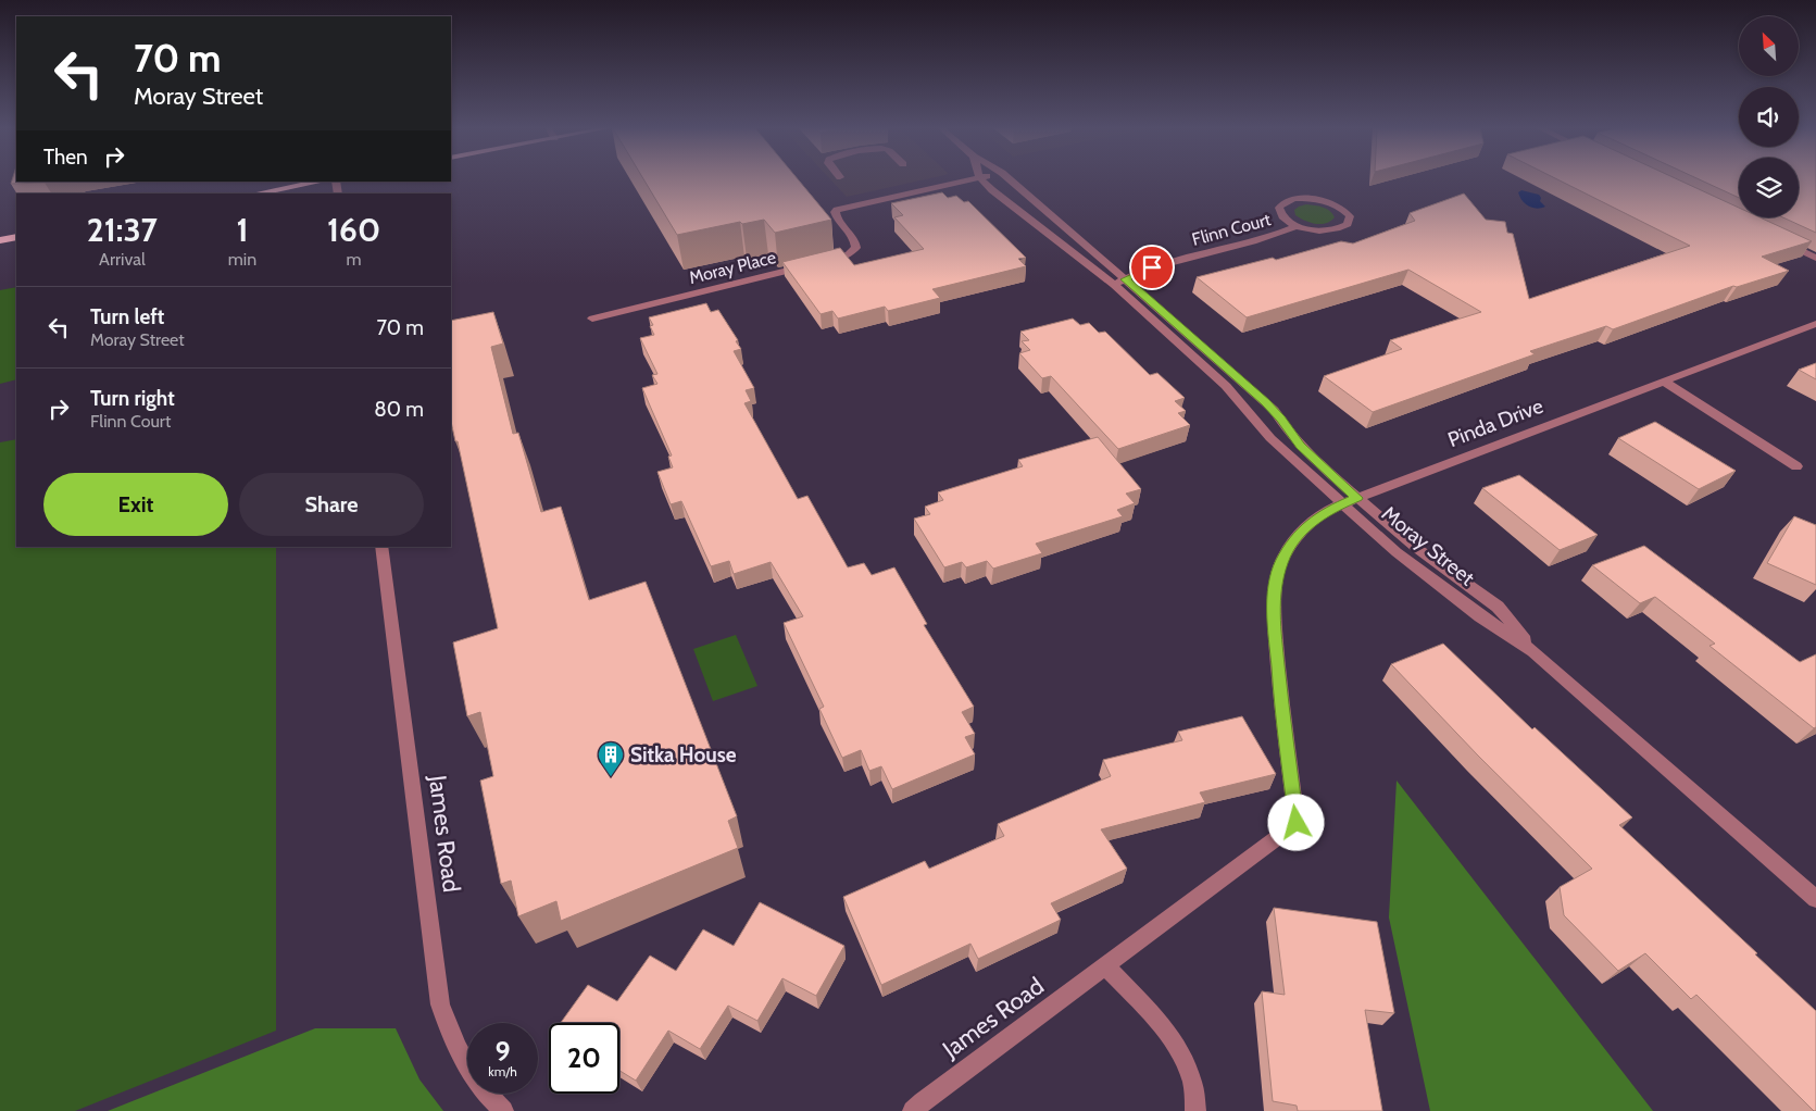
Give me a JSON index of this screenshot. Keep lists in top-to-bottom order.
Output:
{
  "streets": {
    "street": [
      "Flinn Court",
      "Moray Place",
      "Pinda Drive",
      "Moray Street",
      "James Road"
    ]
  },
  "crossings": [
    ["Flinn Court", "Moray Street"],
    ["Pinda Drive", "Moray Street"],
    ["Pinda Drive", "James Road"]
  ],
  "places": {
    "building": ["Sitka House"]
  },
  "north": "top left",
  "page": {
    "turn": ["70 m", "Moray Street"],
    "then": "Then",
    "eta": [
      "21:37",
      "Arrival",
      "1",
      "min",
      "160",
      "m"
    ],
    "list": [
      {
        "name": "Turn left",
        "note": "Moray Street",
        "value": "70 m"
      },
      {
        "name": "Turn right",
        "note": "Flinn Court",
        "value": "80 m"
      }
    ],
    "buttons": ["Exit", "Share"],
    "speed": "9 km/h",
    "limit": "20"
  }
}
